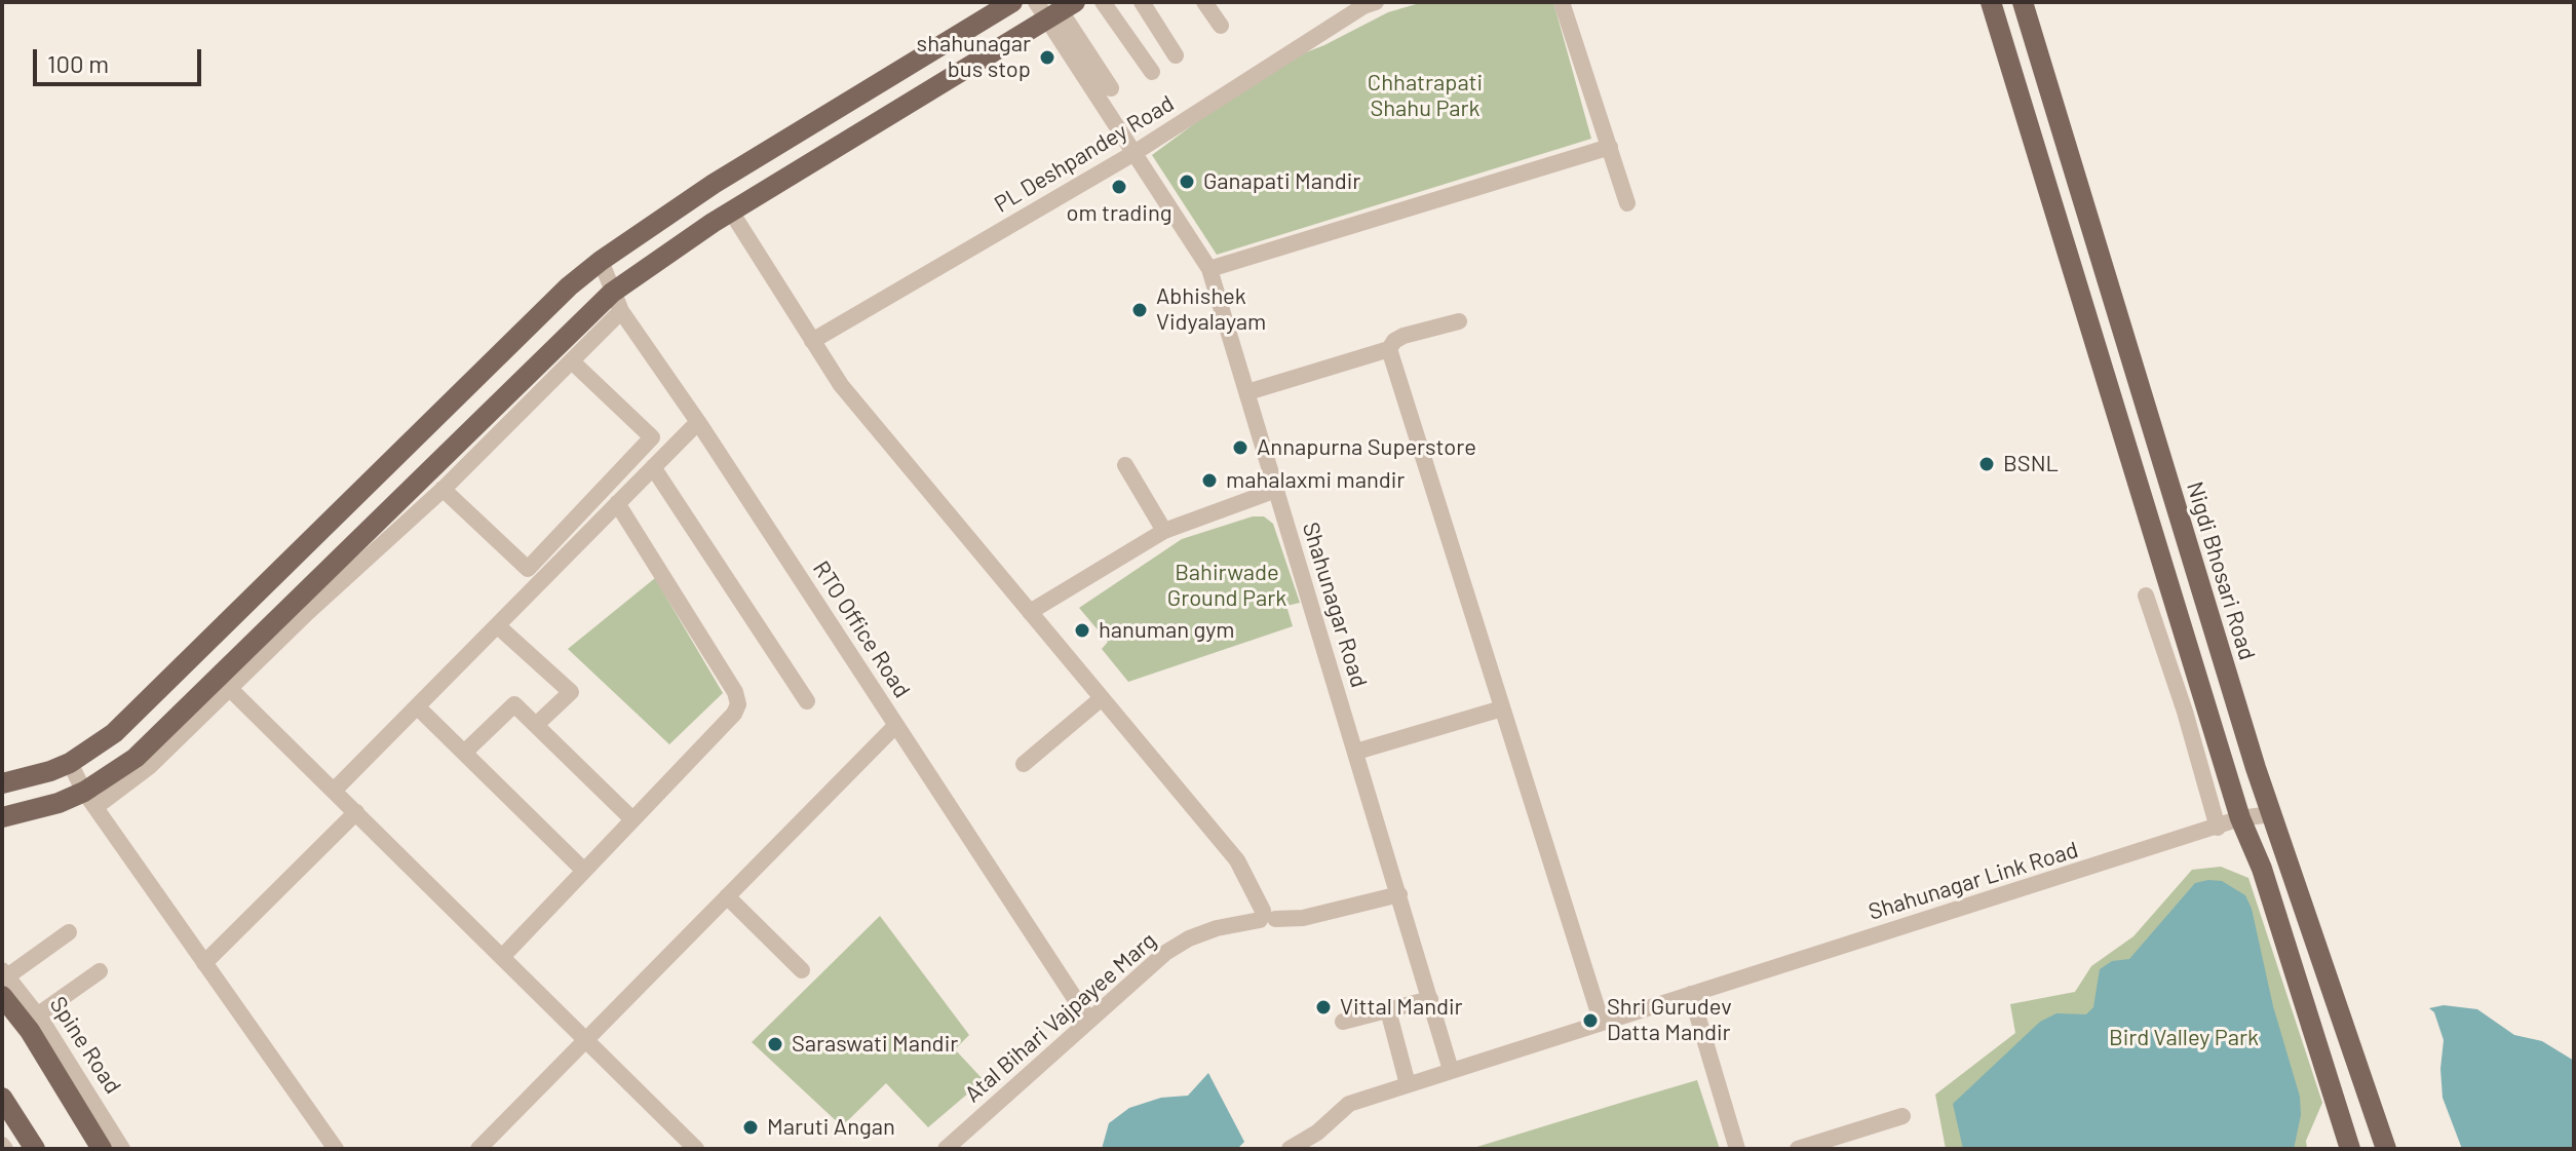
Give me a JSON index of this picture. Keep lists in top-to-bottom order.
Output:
{
  "streets": {
    "main road": ["Nigdi Bhosari Road", "Spine Road"],
    "street": [
      "PL Deshpandey Road",
      "Shahunagar Road",
      "RTO Office Road",
      "Shahunagar Link Road",
      "Atal Bihari Vajpayee Marg"
    ]
  },
  "crossings": [
    ["PL Deshpandey Road", "Shahunagar Road"],
    ["Nigdi Bhosari Road", "Shahunagar Link Road"],
    ["Shahunagar Road", "Shahunagar Link Road"],
    ["Shahunagar Road", "Atal Bihari Vajpayee Marg"],
    ["RTO Office Road", "Atal Bihari Vajpayee Marg"]
  ],
  "parks": ["Chhatrapati Shahu Park", "Bahirwade Ground Park", "Bird Valley Park"],
  "places": [
    "shahunagar bus stop",
    "Ganapati Mandir",
    "om trading",
    "Abhishek Vidyalayam",
    "Annapurna Superstore",
    "BSNL",
    "mahalaxmi mandir",
    "hanuman gym",
    "Vittal Mandir",
    "Shri Gurudev Datta Mandir",
    "Saraswati Mandir",
    "Maruti Angan"
  ],
  "scale_bar": "100 m"
}
